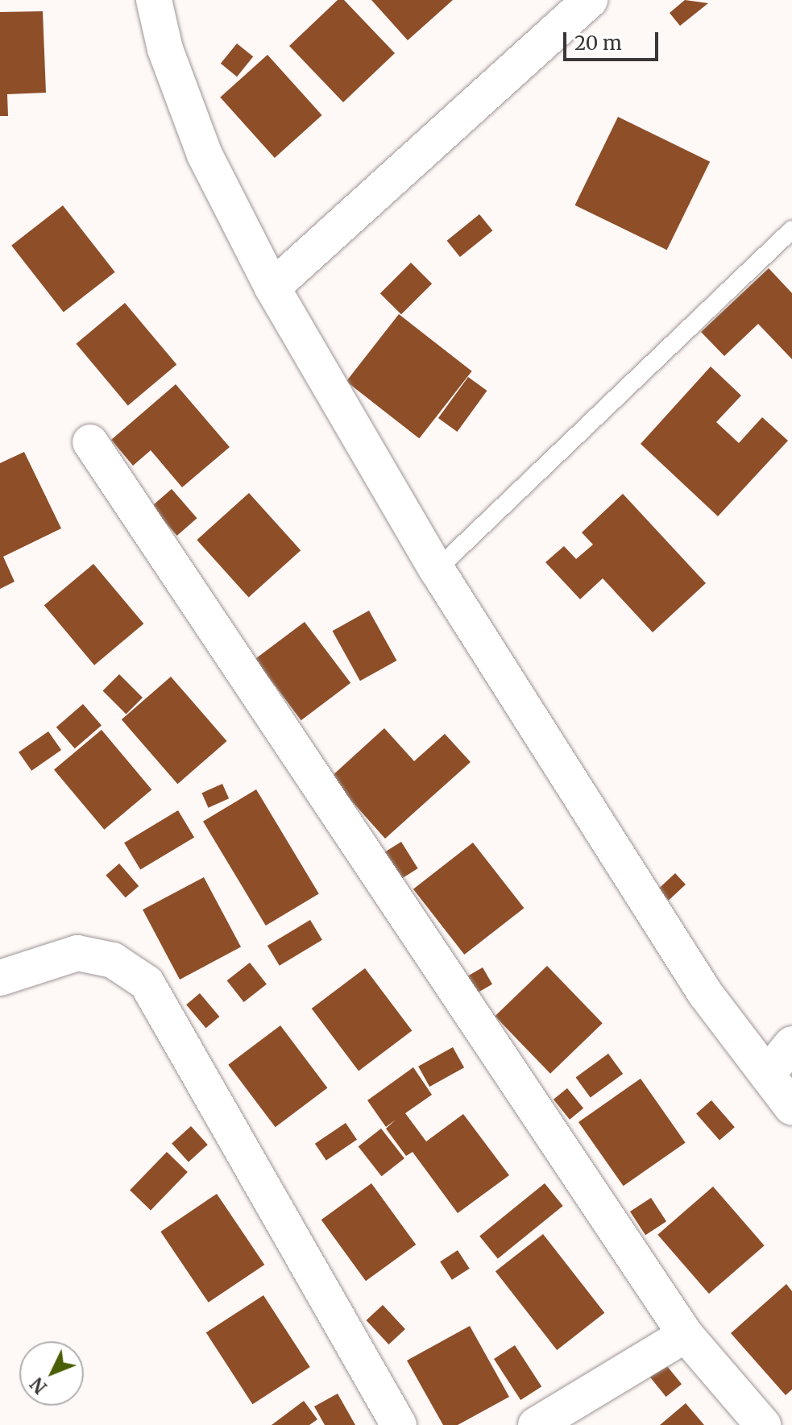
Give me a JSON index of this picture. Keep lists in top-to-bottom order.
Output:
{
  "scale_bar": "20 m",
  "north": "bottom left"
}
